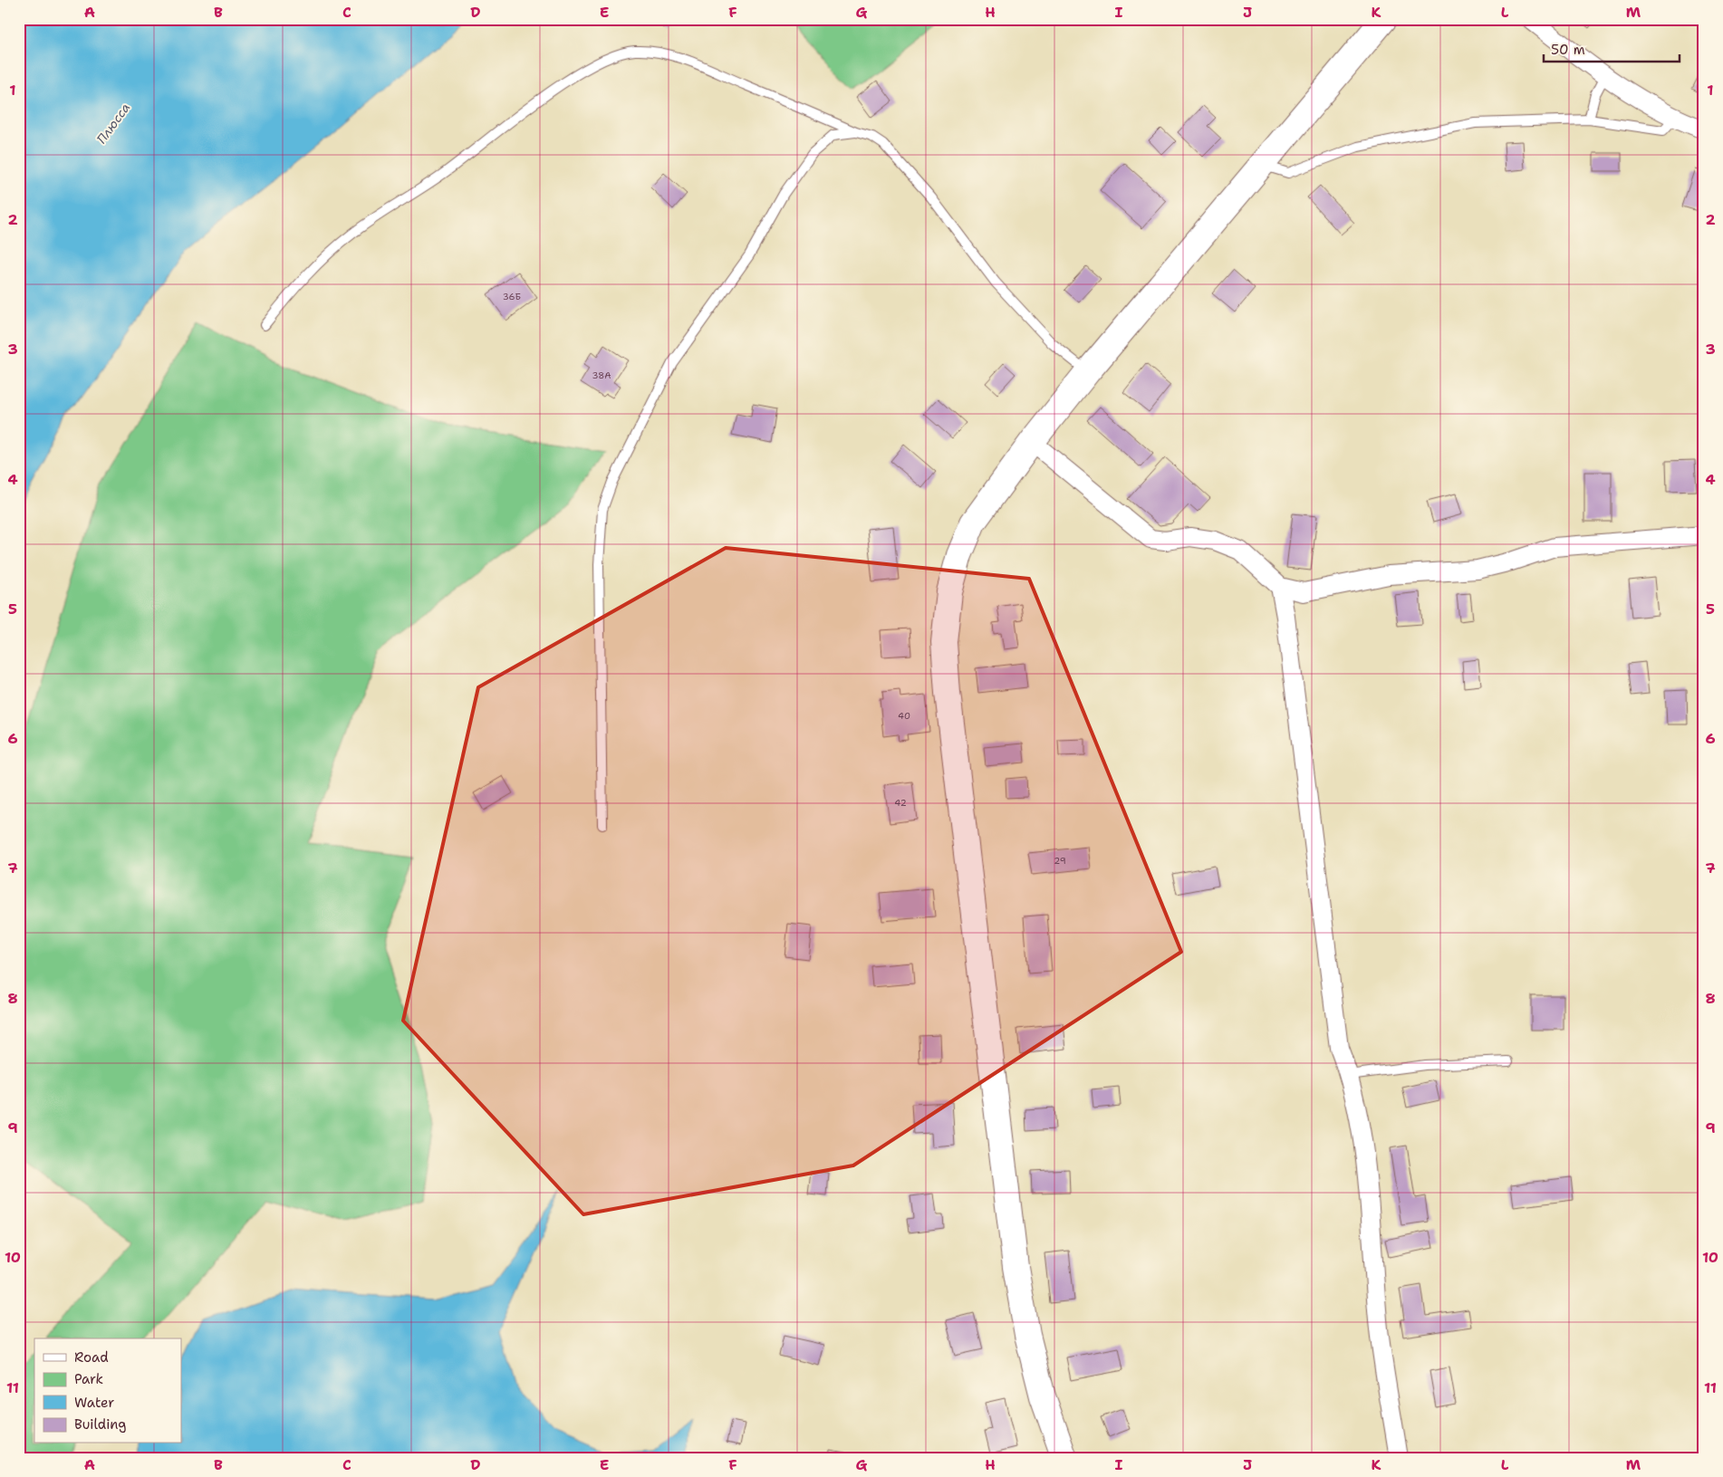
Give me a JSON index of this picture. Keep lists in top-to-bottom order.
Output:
{
  "water": ["Плюсса"],
  "house_numbers": [
    "36Б",
    "38А",
    "40",
    "42",
    "29"
  ],
  "legend": [
    "Road",
    "Park",
    "Water",
    "Building"
  ],
  "scale_bar": "50 m",
  "grid": {
    "columns": [
      "A",
      "B",
      "C",
      "D",
      "E",
      "F",
      "G",
      "H",
      "I",
      "J",
      "K",
      "L",
      "M"
    ],
    "rows": [
      "1",
      "2",
      "3",
      "4",
      "5",
      "6",
      "7",
      "8",
      "9",
      "10",
      "11"
    ]
  }
}
